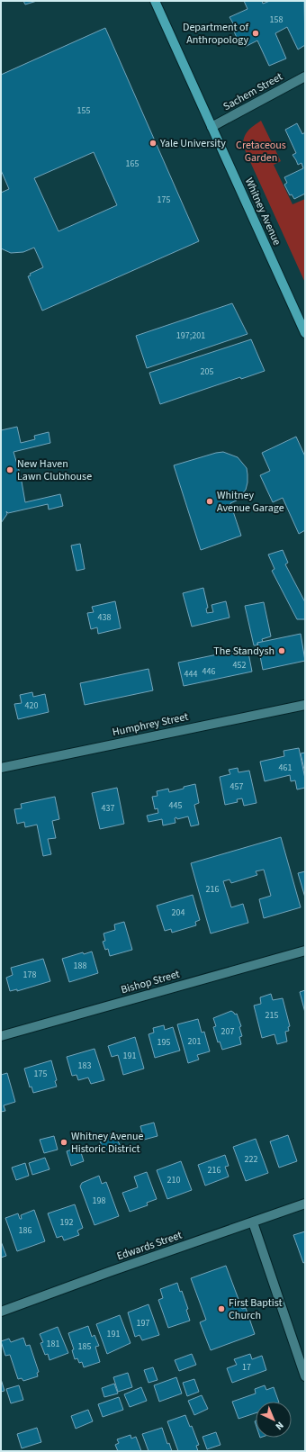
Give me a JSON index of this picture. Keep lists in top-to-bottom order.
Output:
{
  "streets": {
    "main road": ["Whitney Avenue"],
    "street": [
      "Sachem Street",
      "Humphrey Street",
      "Bishop Street",
      "Edwards Street"
    ]
  },
  "crossings": [
    ["Sachem Street", "Whitney Avenue"]
  ],
  "parks": ["Cretaceous Garden"],
  "places": [
    "Department of Anthropology",
    "Yale University",
    "New Haven Lawn Clubhouse",
    "Whitney Avenue Garage",
    "The Standysh",
    "Whitney Avenue Historic District",
    "First Baptist Church"
  ],
  "house_numbers": [
    "158",
    "155",
    "165",
    "175",
    "197;201",
    "205",
    "438",
    "452",
    "446",
    "444",
    "420",
    "461",
    "457",
    "445",
    "437",
    "216",
    "204",
    "188",
    "178",
    "215",
    "207",
    "201",
    "195",
    "191",
    "183",
    "175",
    "222",
    "216",
    "210",
    "198",
    "192",
    "186",
    "197",
    "191",
    "181",
    "185",
    "17"
  ],
  "north": "bottom right"
}
